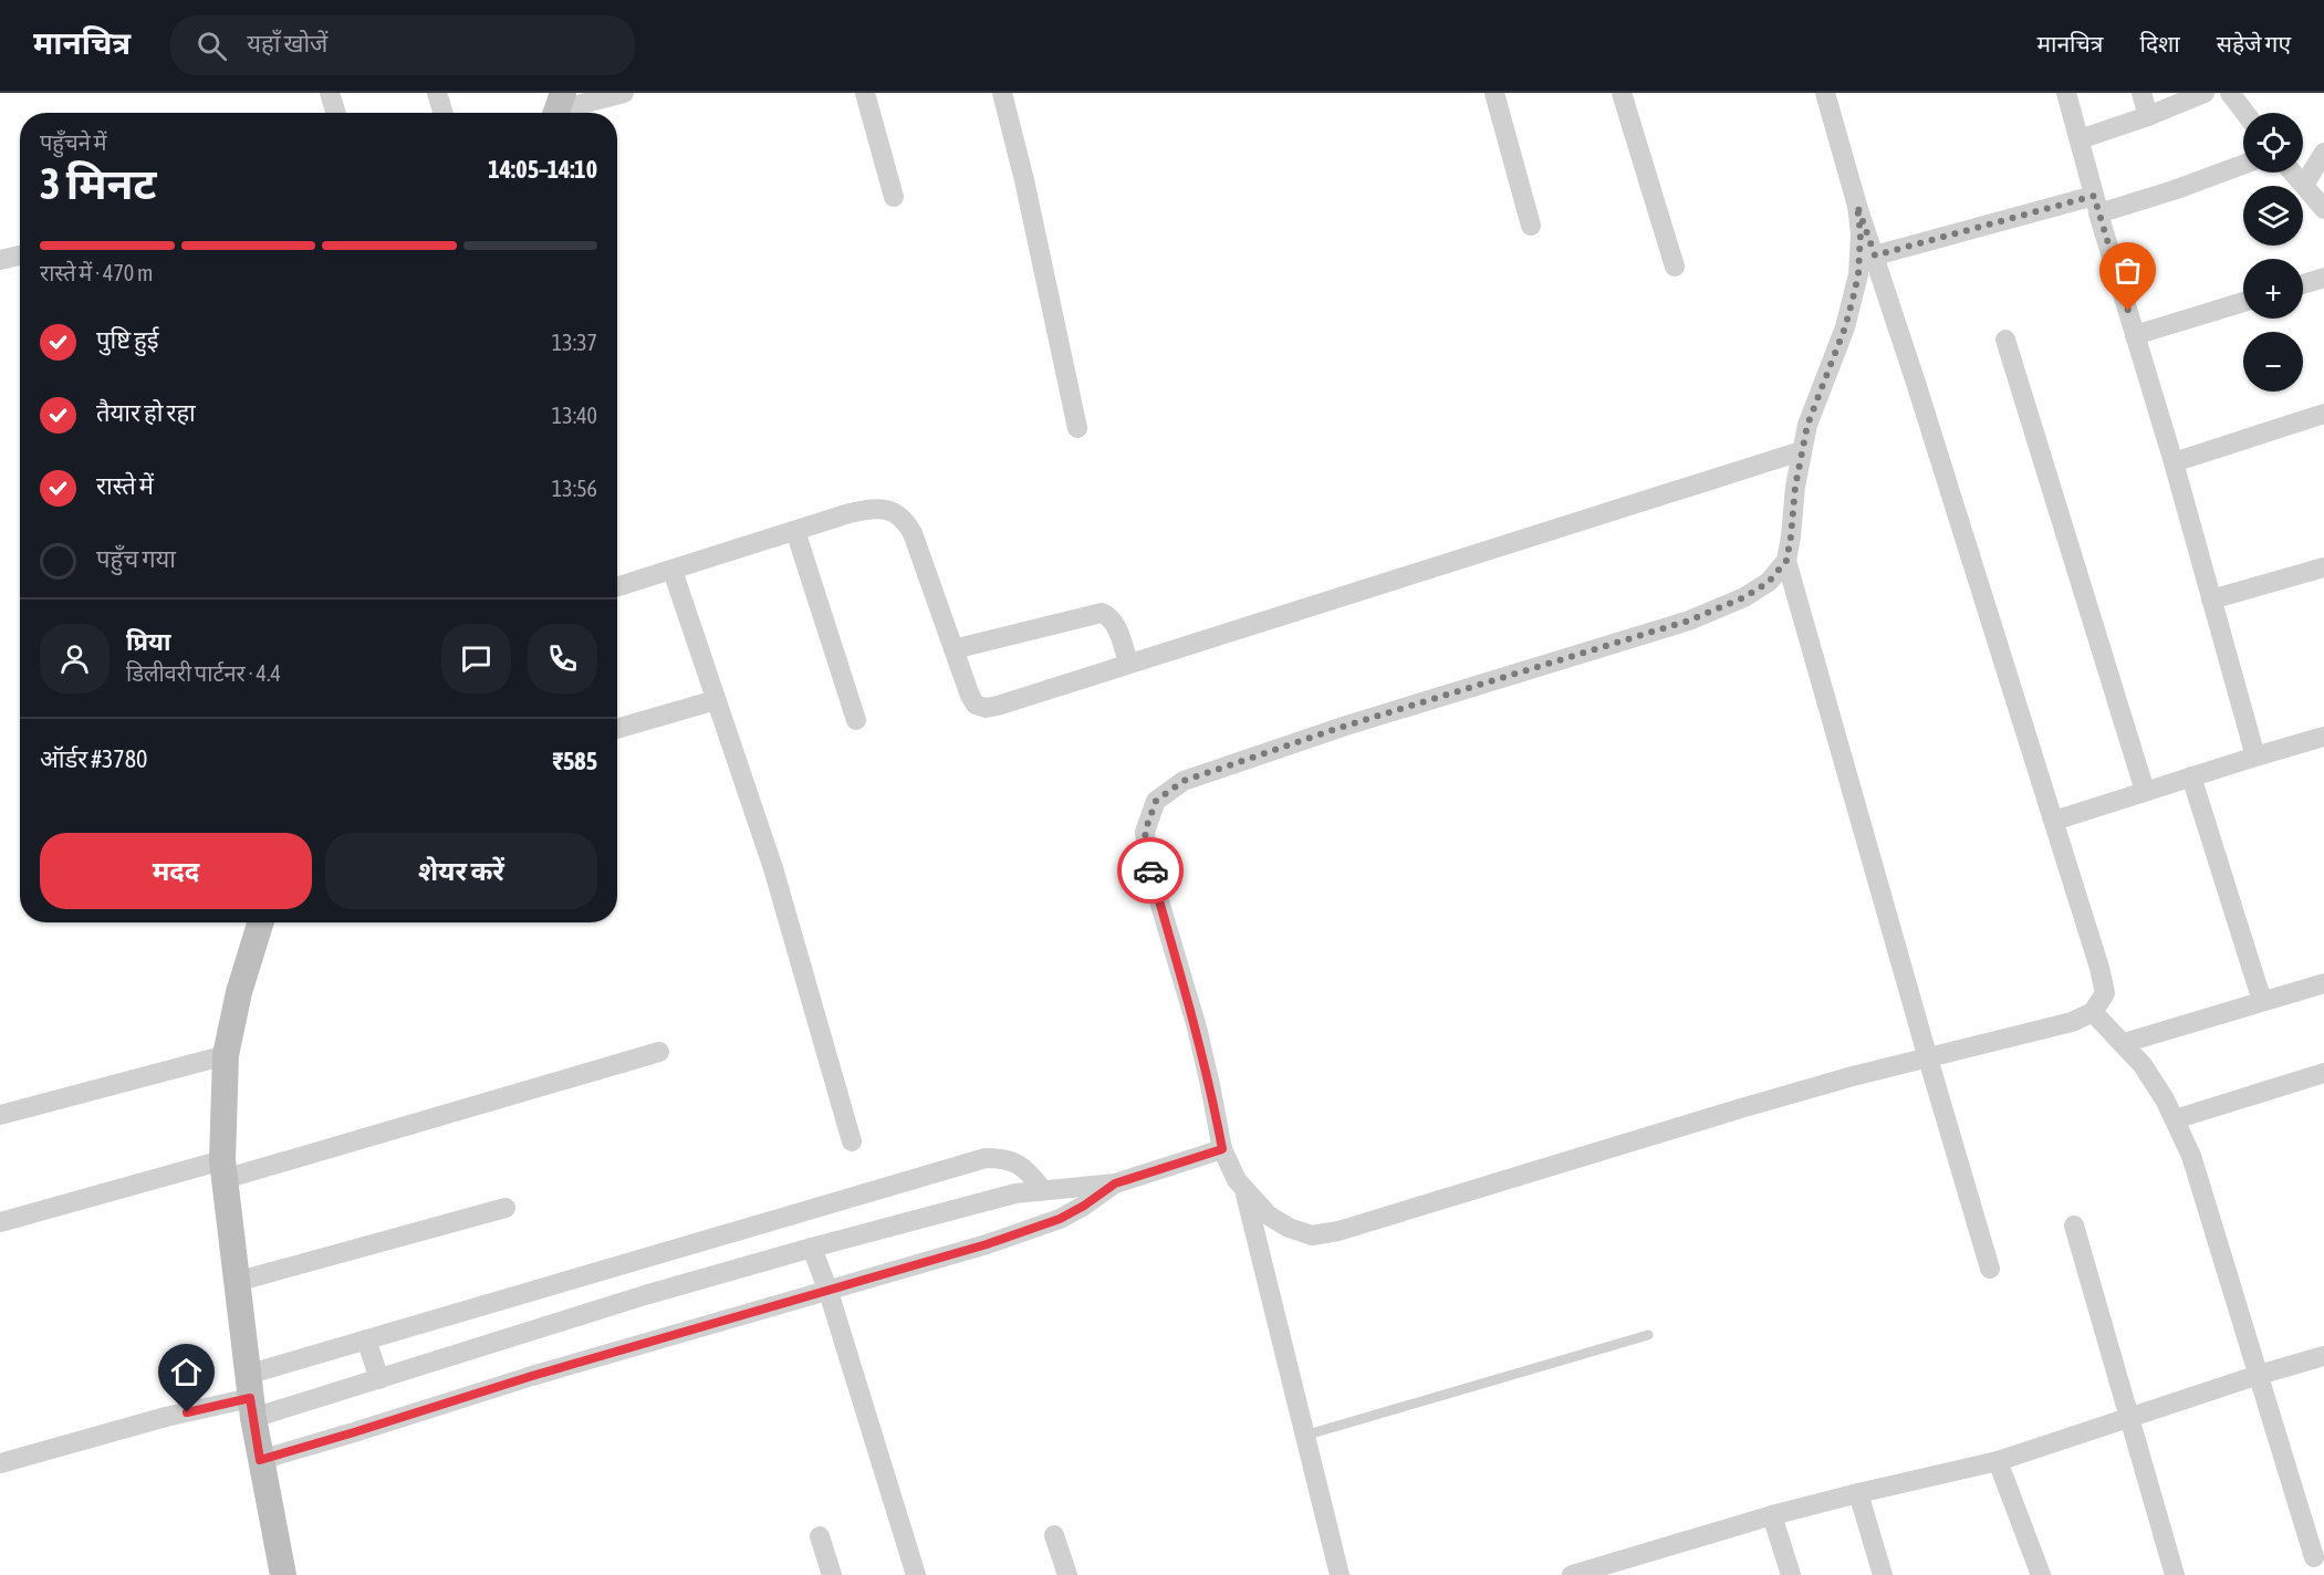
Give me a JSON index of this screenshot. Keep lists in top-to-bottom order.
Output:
{
  "page": {
    "header": "मानचित्र",
    "search": "यहाँ खोजें",
    "nav": ["मानचित्र", "दिशा", "सहेजे गए"],
    "map_buttons": ["+", "−"],
    "heading": ["3 मिनट", "पहुँचने में", "14:05–14:10"],
    "panel": [
      "प्रिया",
      "डिलीवरी पार्टनर · 4.4",
      "ऑर्डर #3780",
      "₹585"
    ],
    "bar": "रास्ते में · 470 m",
    "list": [
      ["पुष्टि हुई", "13:37"],
      ["तैयार हो रहा", "13:40"],
      ["रास्ते में", "13:56"],
      "पहुँच गया"
    ],
    "buttons": ["मदद", "शेयर करें"]
  }
}
